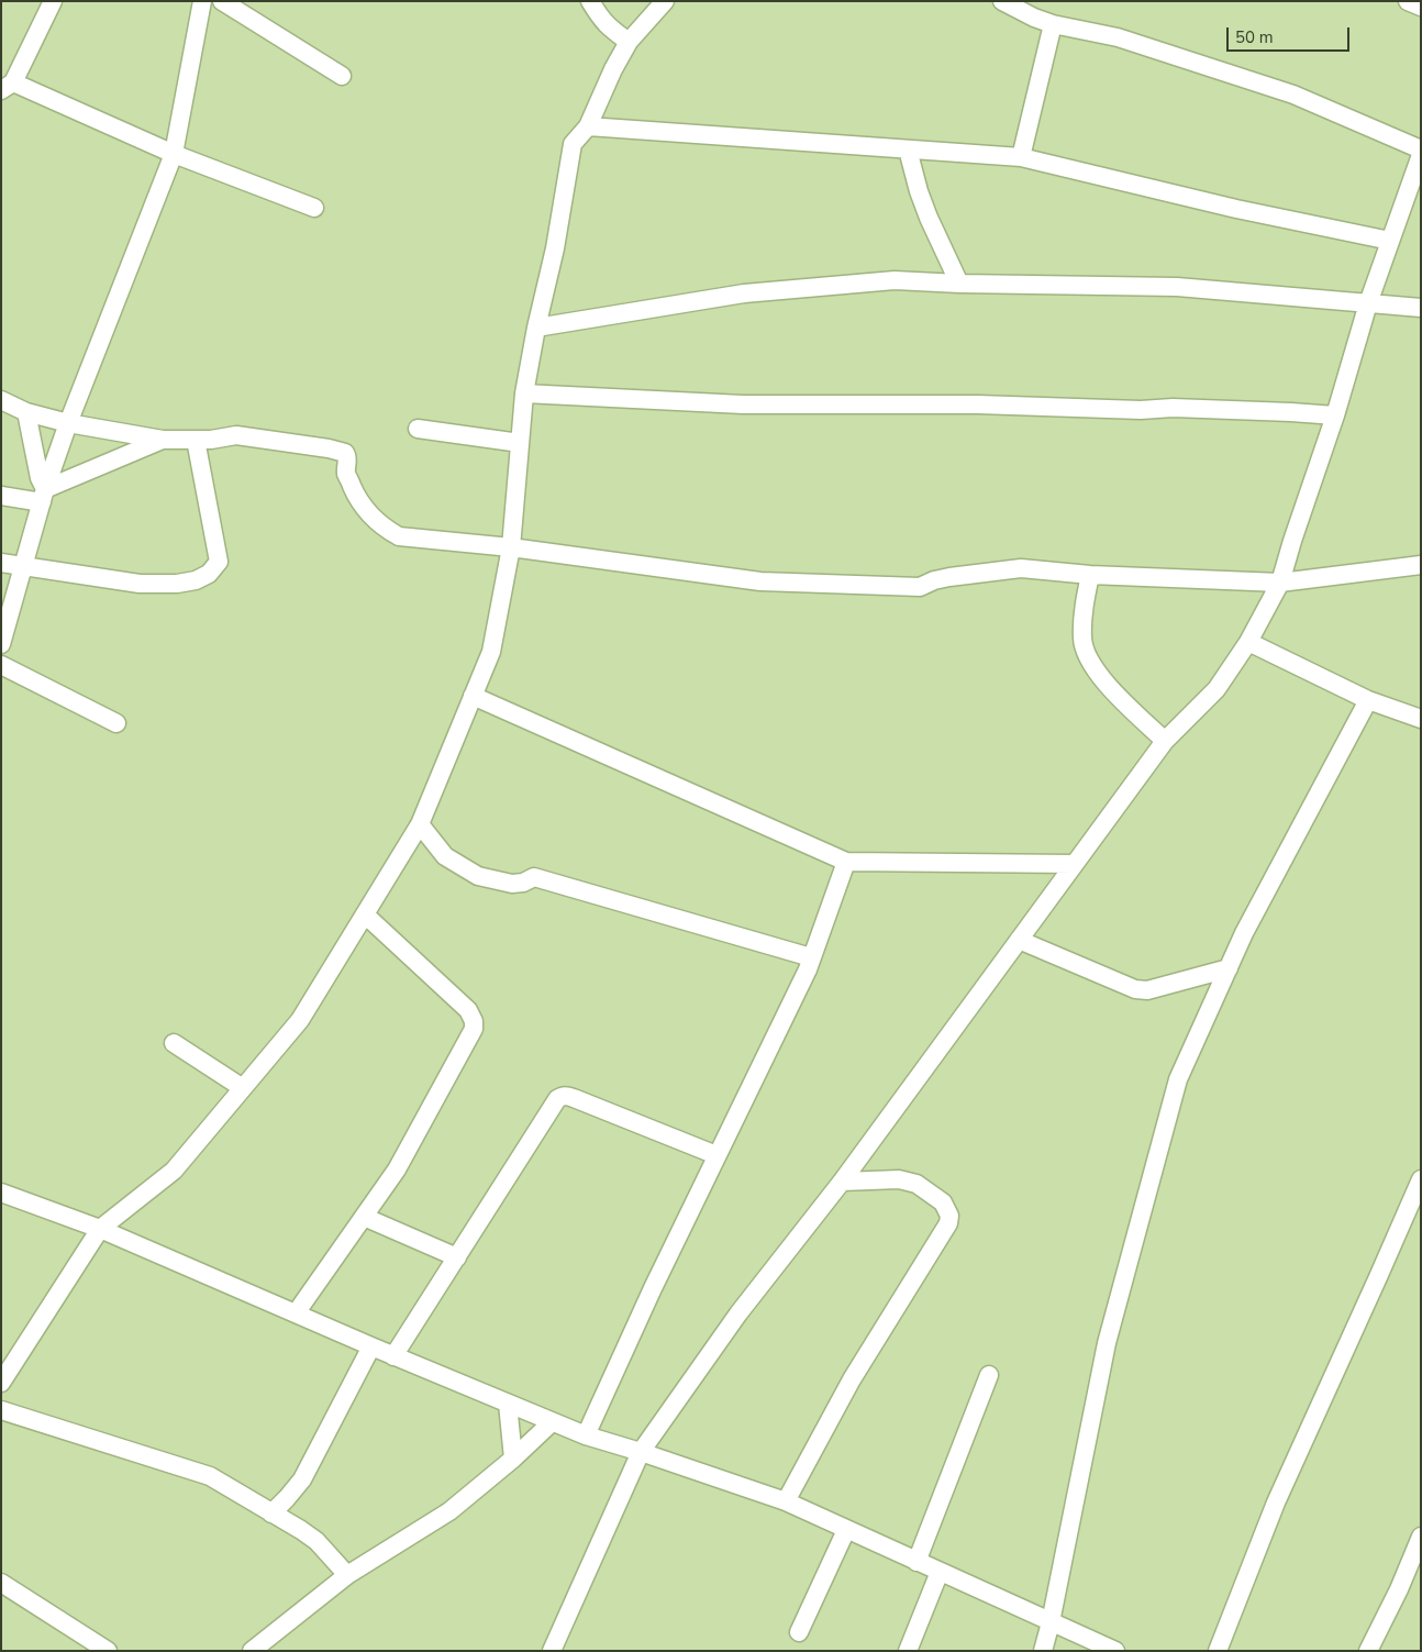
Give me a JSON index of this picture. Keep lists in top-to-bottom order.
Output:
{
  "scale_bar": "50 m"
}
